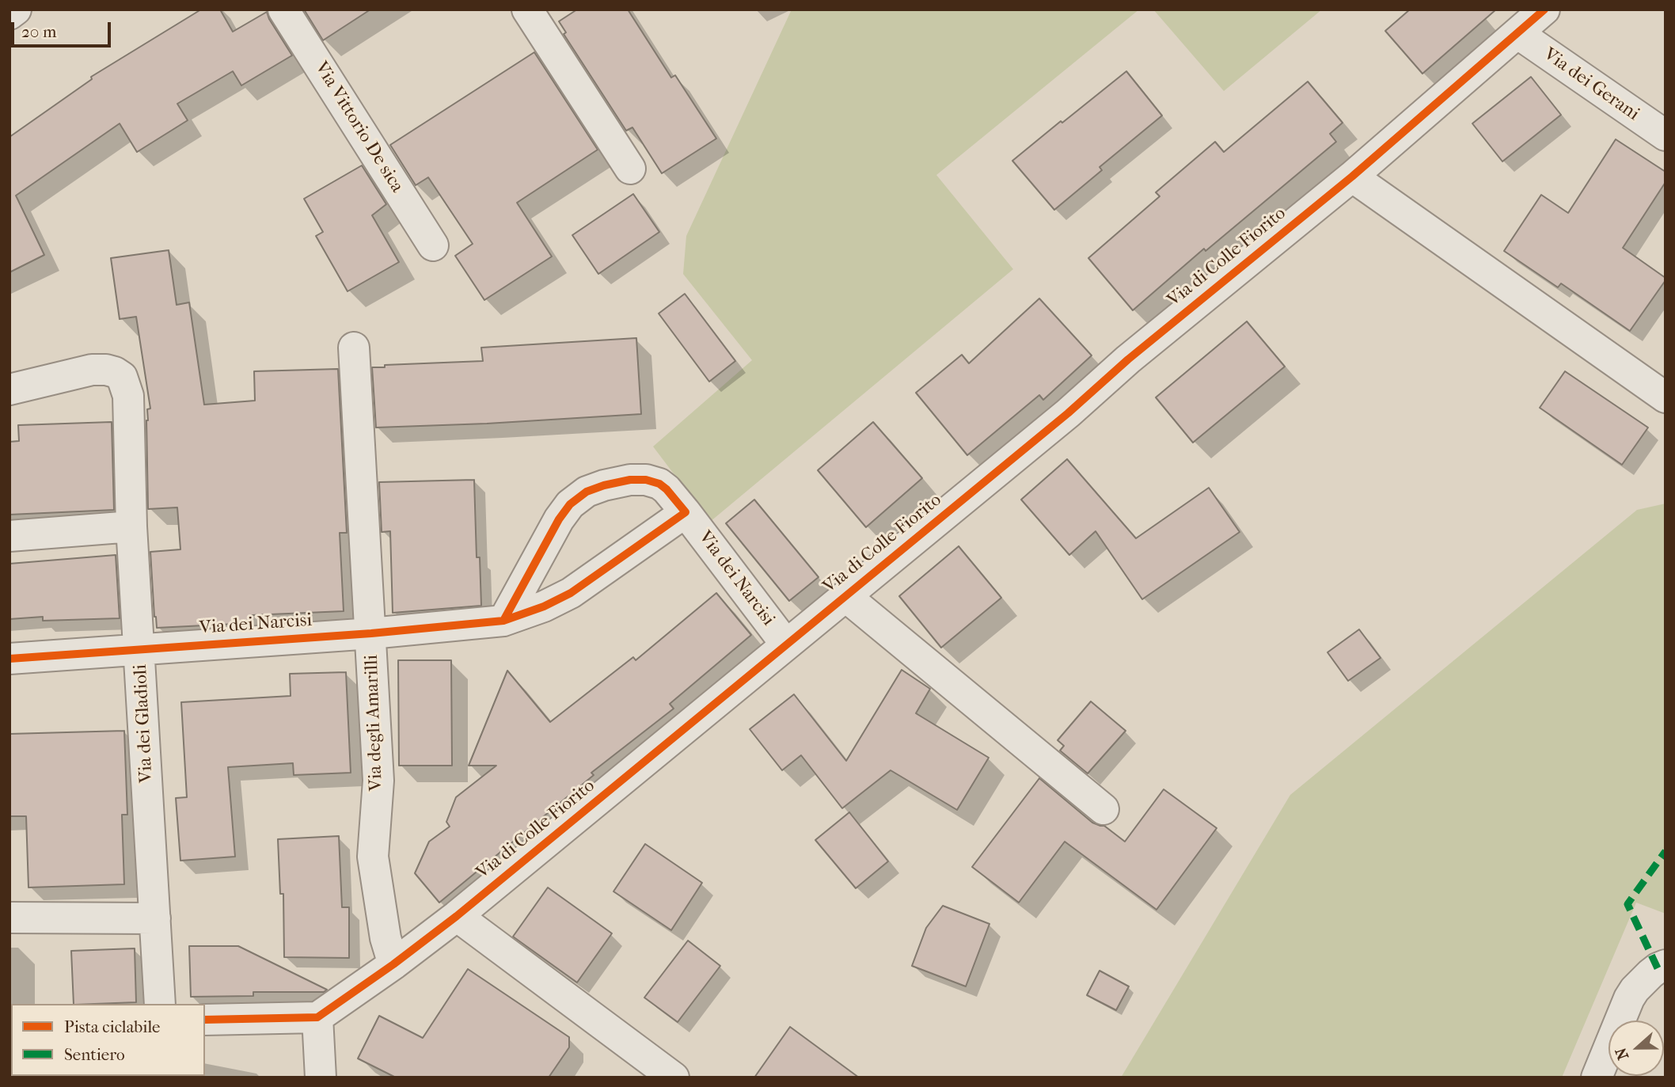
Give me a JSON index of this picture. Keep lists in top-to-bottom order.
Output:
{
  "streets": {
    "street": [
      "Via dei Gerani",
      "Via Vittorio De sica",
      "Via di Colle Fiorito",
      "Via dei Narcisi",
      "Via degli Amarilli",
      "Via dei Gladioli"
    ]
  },
  "crossings": [
    ["Via dei Gerani", "Via di Colle Fiorito"],
    ["Via di Colle Fiorito", "Via dei Narcisi"],
    ["Via di Colle Fiorito", "Via degli Amarilli"],
    ["Via dei Narcisi", "Via degli Amarilli"],
    ["Via dei Narcisi", "Via dei Gladioli"]
  ],
  "legend": ["Pista ciclabile", "Sentiero"],
  "scale_bar": "20 m",
  "north": "left"
}
